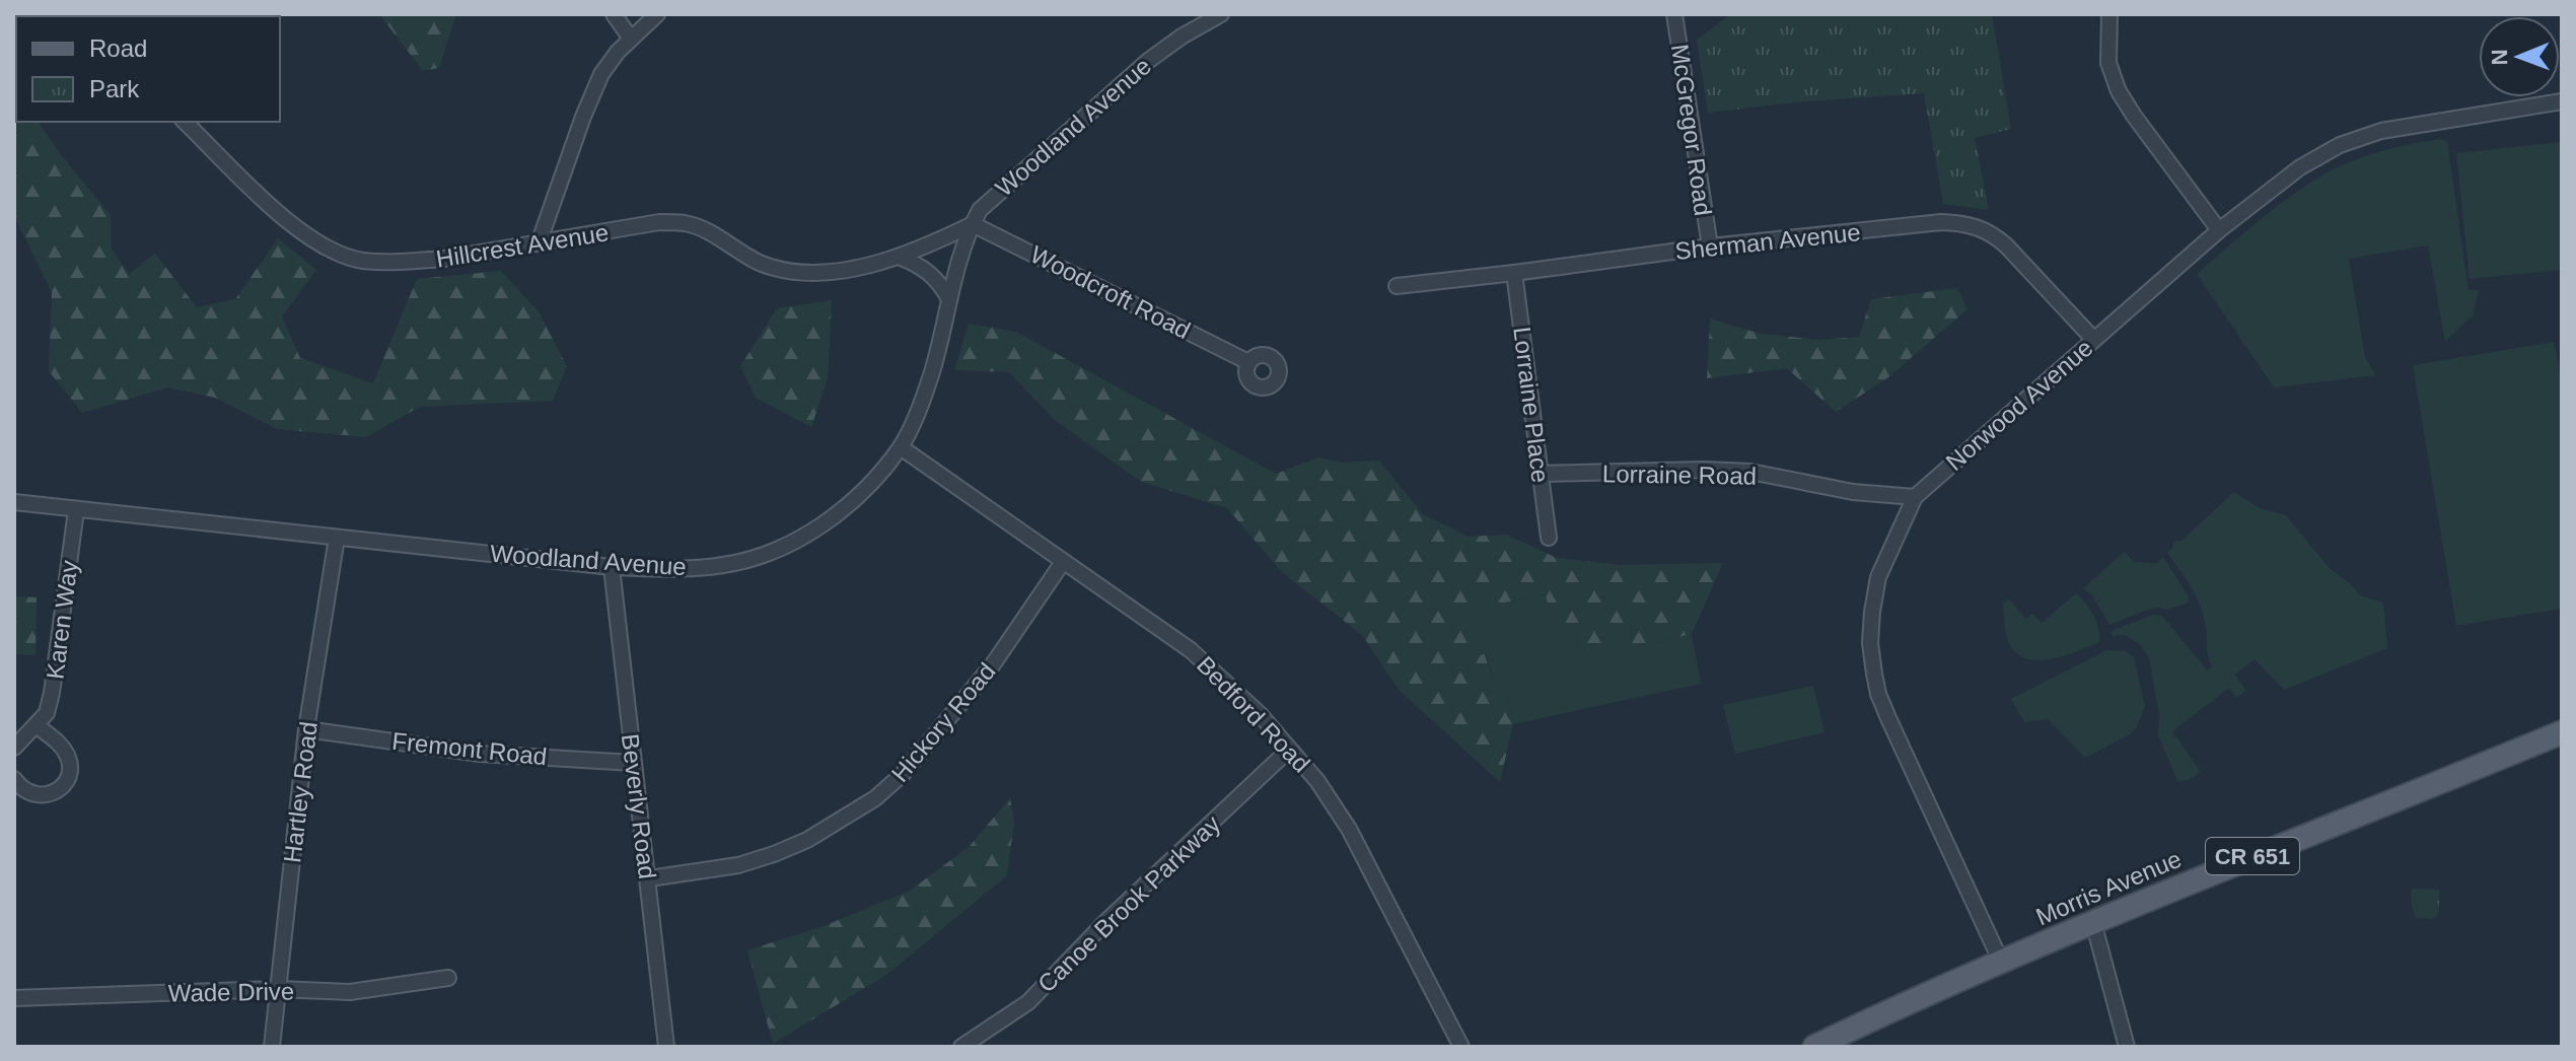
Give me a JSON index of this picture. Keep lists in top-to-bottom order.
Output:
{
  "streets": {
    "main road": ["CR 651", "Morris Avenue"],
    "street": [
      "Woodland Avenue",
      "McGregor Road",
      "Sherman Avenue",
      "Hillcrest Avenue",
      "Woodcroft Road",
      "Lorraine Place",
      "Norwood Avenue",
      "Lorraine Road",
      "Karen Way",
      "Bedford Road",
      "Hickory Road",
      "Fremont Road",
      "Hartley Road",
      "Beverly Road",
      "Canoe Brook Parkway",
      "Wade Drive"
    ]
  },
  "crossings": [
    ["Woodland Avenue", "Hillcrest Avenue"],
    ["Woodland Avenue", "Woodcroft Road"],
    ["Woodland Avenue", "Karen Way"],
    ["Woodland Avenue", "Bedford Road"],
    ["Woodland Avenue", "Hartley Road"],
    ["Woodland Avenue", "Beverly Road"],
    ["McGregor Road", "Sherman Avenue"],
    ["Sherman Avenue", "Lorraine Place"],
    ["Sherman Avenue", "Norwood Avenue"],
    ["Hillcrest Avenue", "Woodcroft Road"],
    ["Lorraine Place", "Lorraine Road"],
    ["Norwood Avenue", "Lorraine Road"],
    ["Norwood Avenue", "Morris Avenue"],
    ["Bedford Road", "Hickory Road"],
    ["Bedford Road", "Canoe Brook Parkway"],
    ["Hickory Road", "Beverly Road"],
    ["Fremont Road", "Hartley Road"],
    ["Fremont Road", "Beverly Road"],
    ["Hartley Road", "Wade Drive"]
  ],
  "legend": ["Road", "Park"],
  "north": "left"
}
